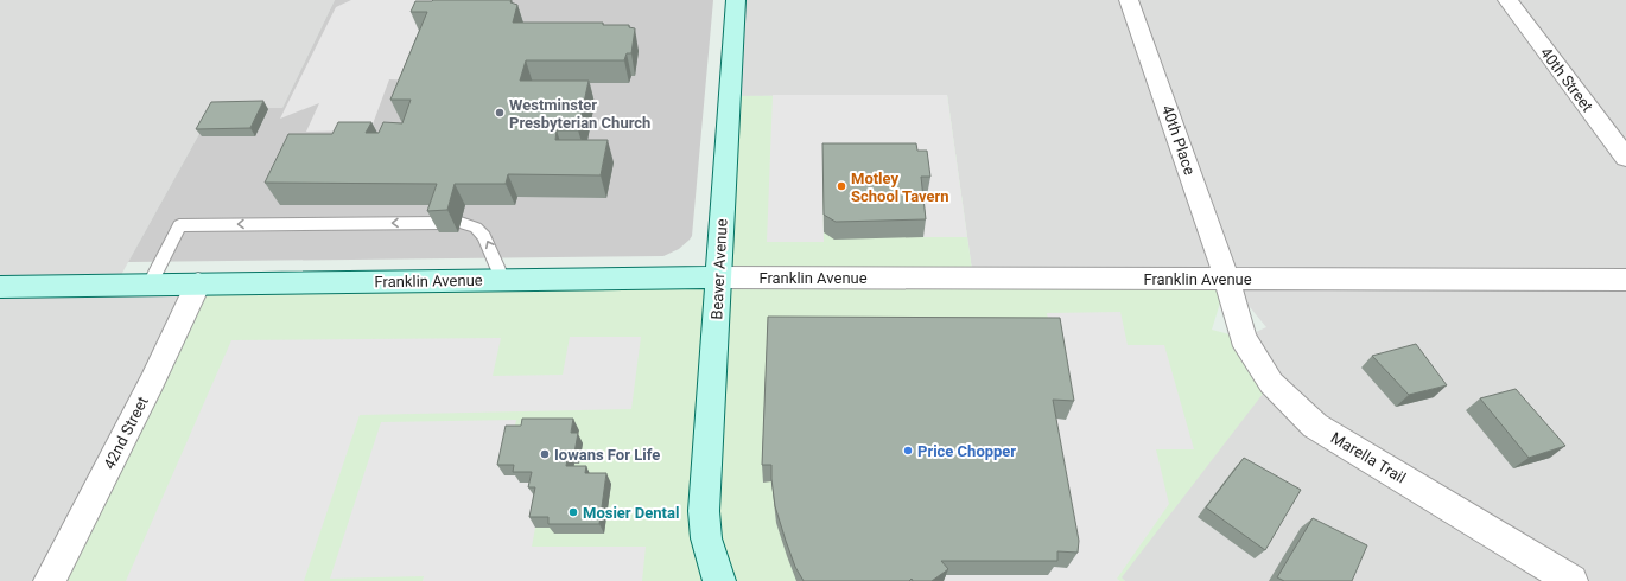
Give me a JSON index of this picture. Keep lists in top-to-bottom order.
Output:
{
  "streets": {
    "main road": ["Beaver Avenue", "Franklin Avenue"],
    "street": [
      "40th Street",
      "40th Place",
      "42nd Street",
      "Marella Trail"
    ]
  },
  "crossings": [
    ["40th Place", "Franklin Avenue"],
    ["40th Place", "Marella Trail"],
    ["Beaver Avenue", "Franklin Avenue"],
    ["Franklin Avenue", "42nd Street"],
    ["Franklin Avenue", "Marella Trail"]
  ],
  "places": [
    "Westminster Presbyterian Church",
    "Motley School Tavern",
    "Price Chopper",
    "Iowans For Life",
    "Mosier Dental"
  ]
}
